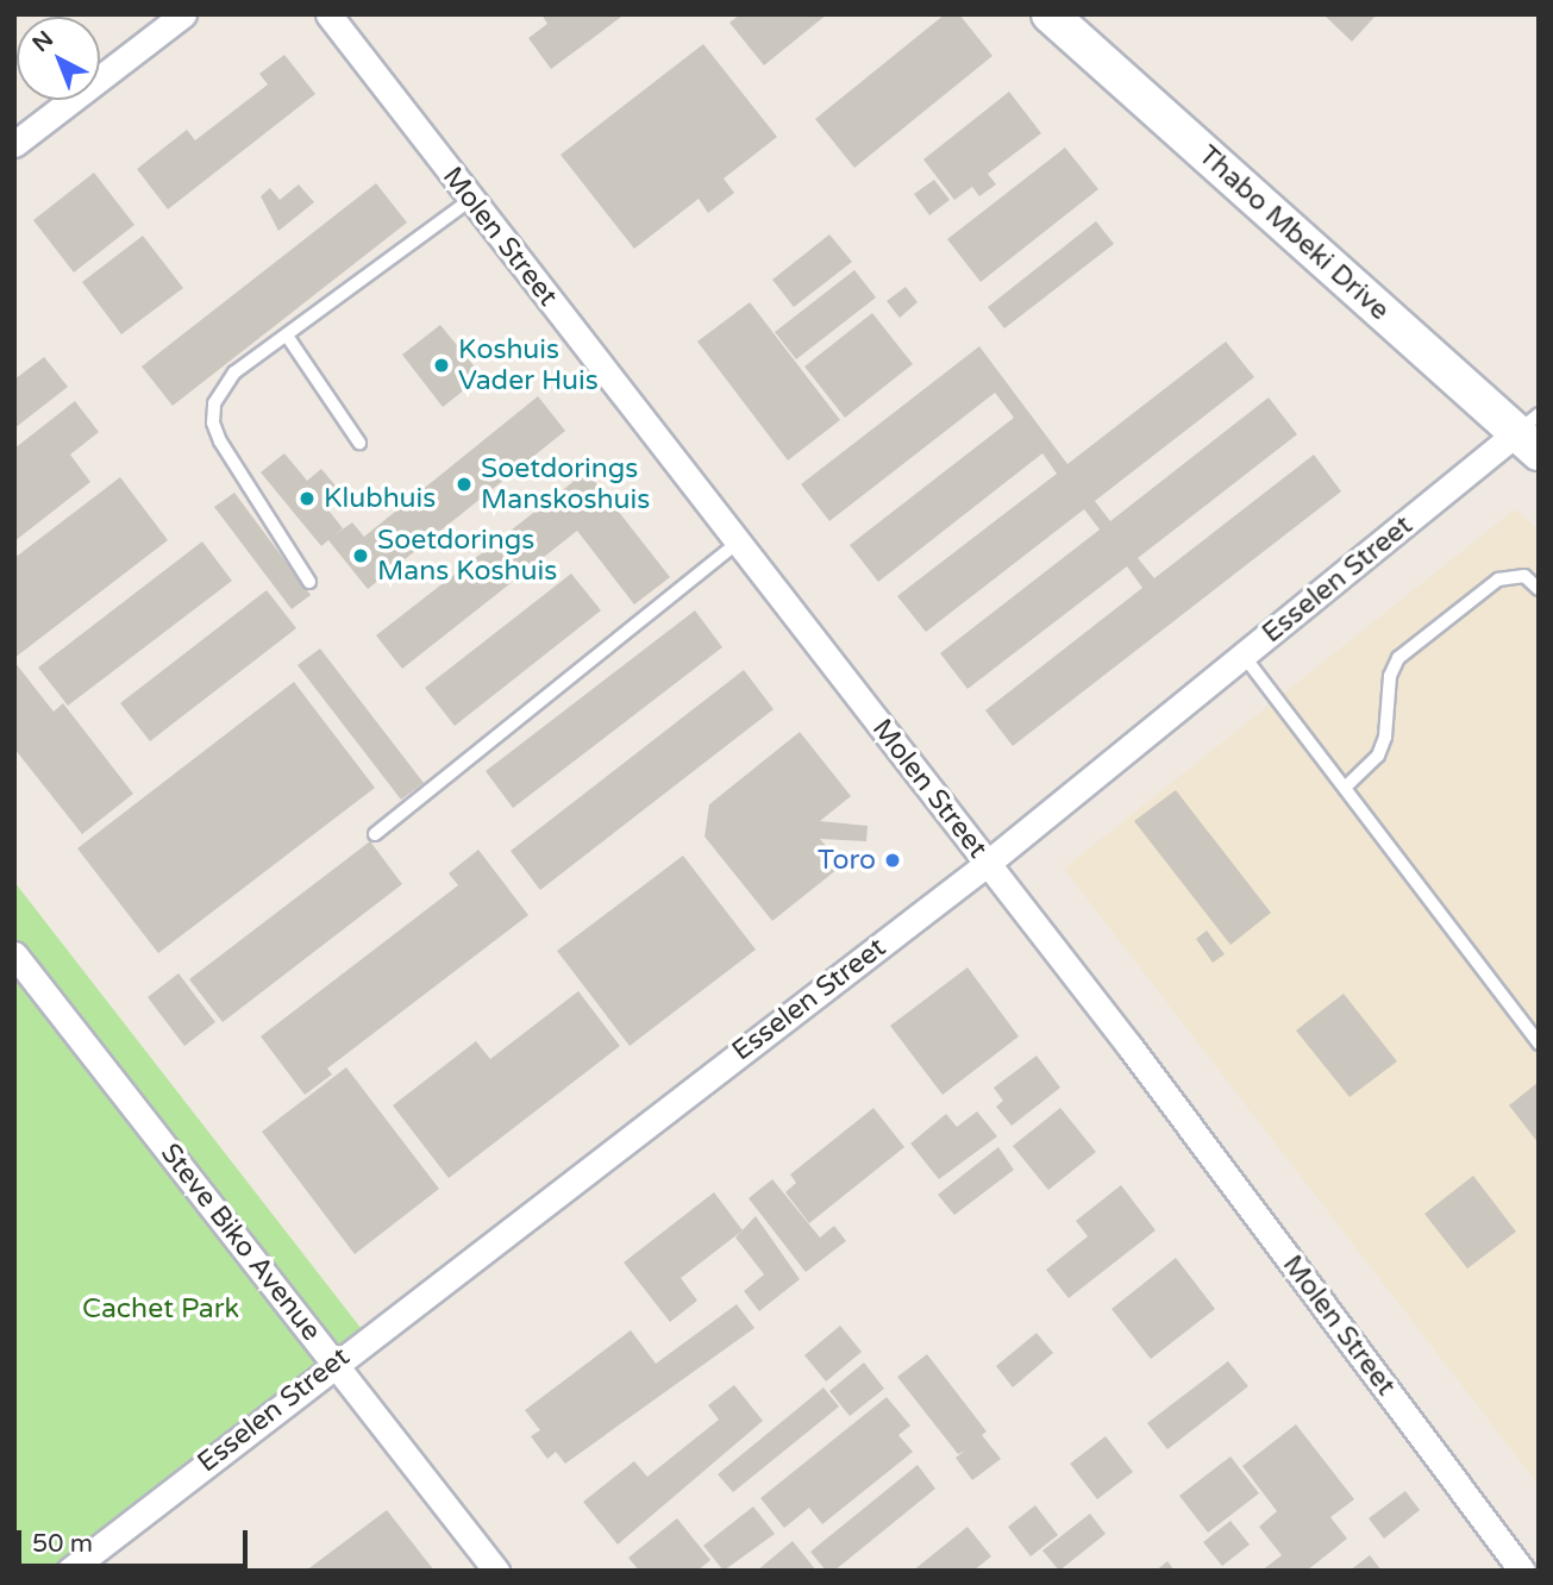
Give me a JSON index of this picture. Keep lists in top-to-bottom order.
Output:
{
  "streets": {
    "main road": ["Thabo Mbeki Drive"],
    "street": ["Molen Street", "Esselen Street", "Steve Biko Avenue"]
  },
  "crossings": [
    ["Thabo Mbeki Drive", "Esselen Street"],
    ["Molen Street", "Esselen Street"],
    ["Esselen Street", "Steve Biko Avenue"]
  ],
  "parks": ["Cachet Park"],
  "places": [
    "Koshuis Vader Huis",
    "Soetdorings Manskoshuis",
    "Klubhuis",
    "Soetdorings Mans Koshuis",
    "Toro"
  ],
  "scale_bar": "50 m",
  "north": "top left"
}
